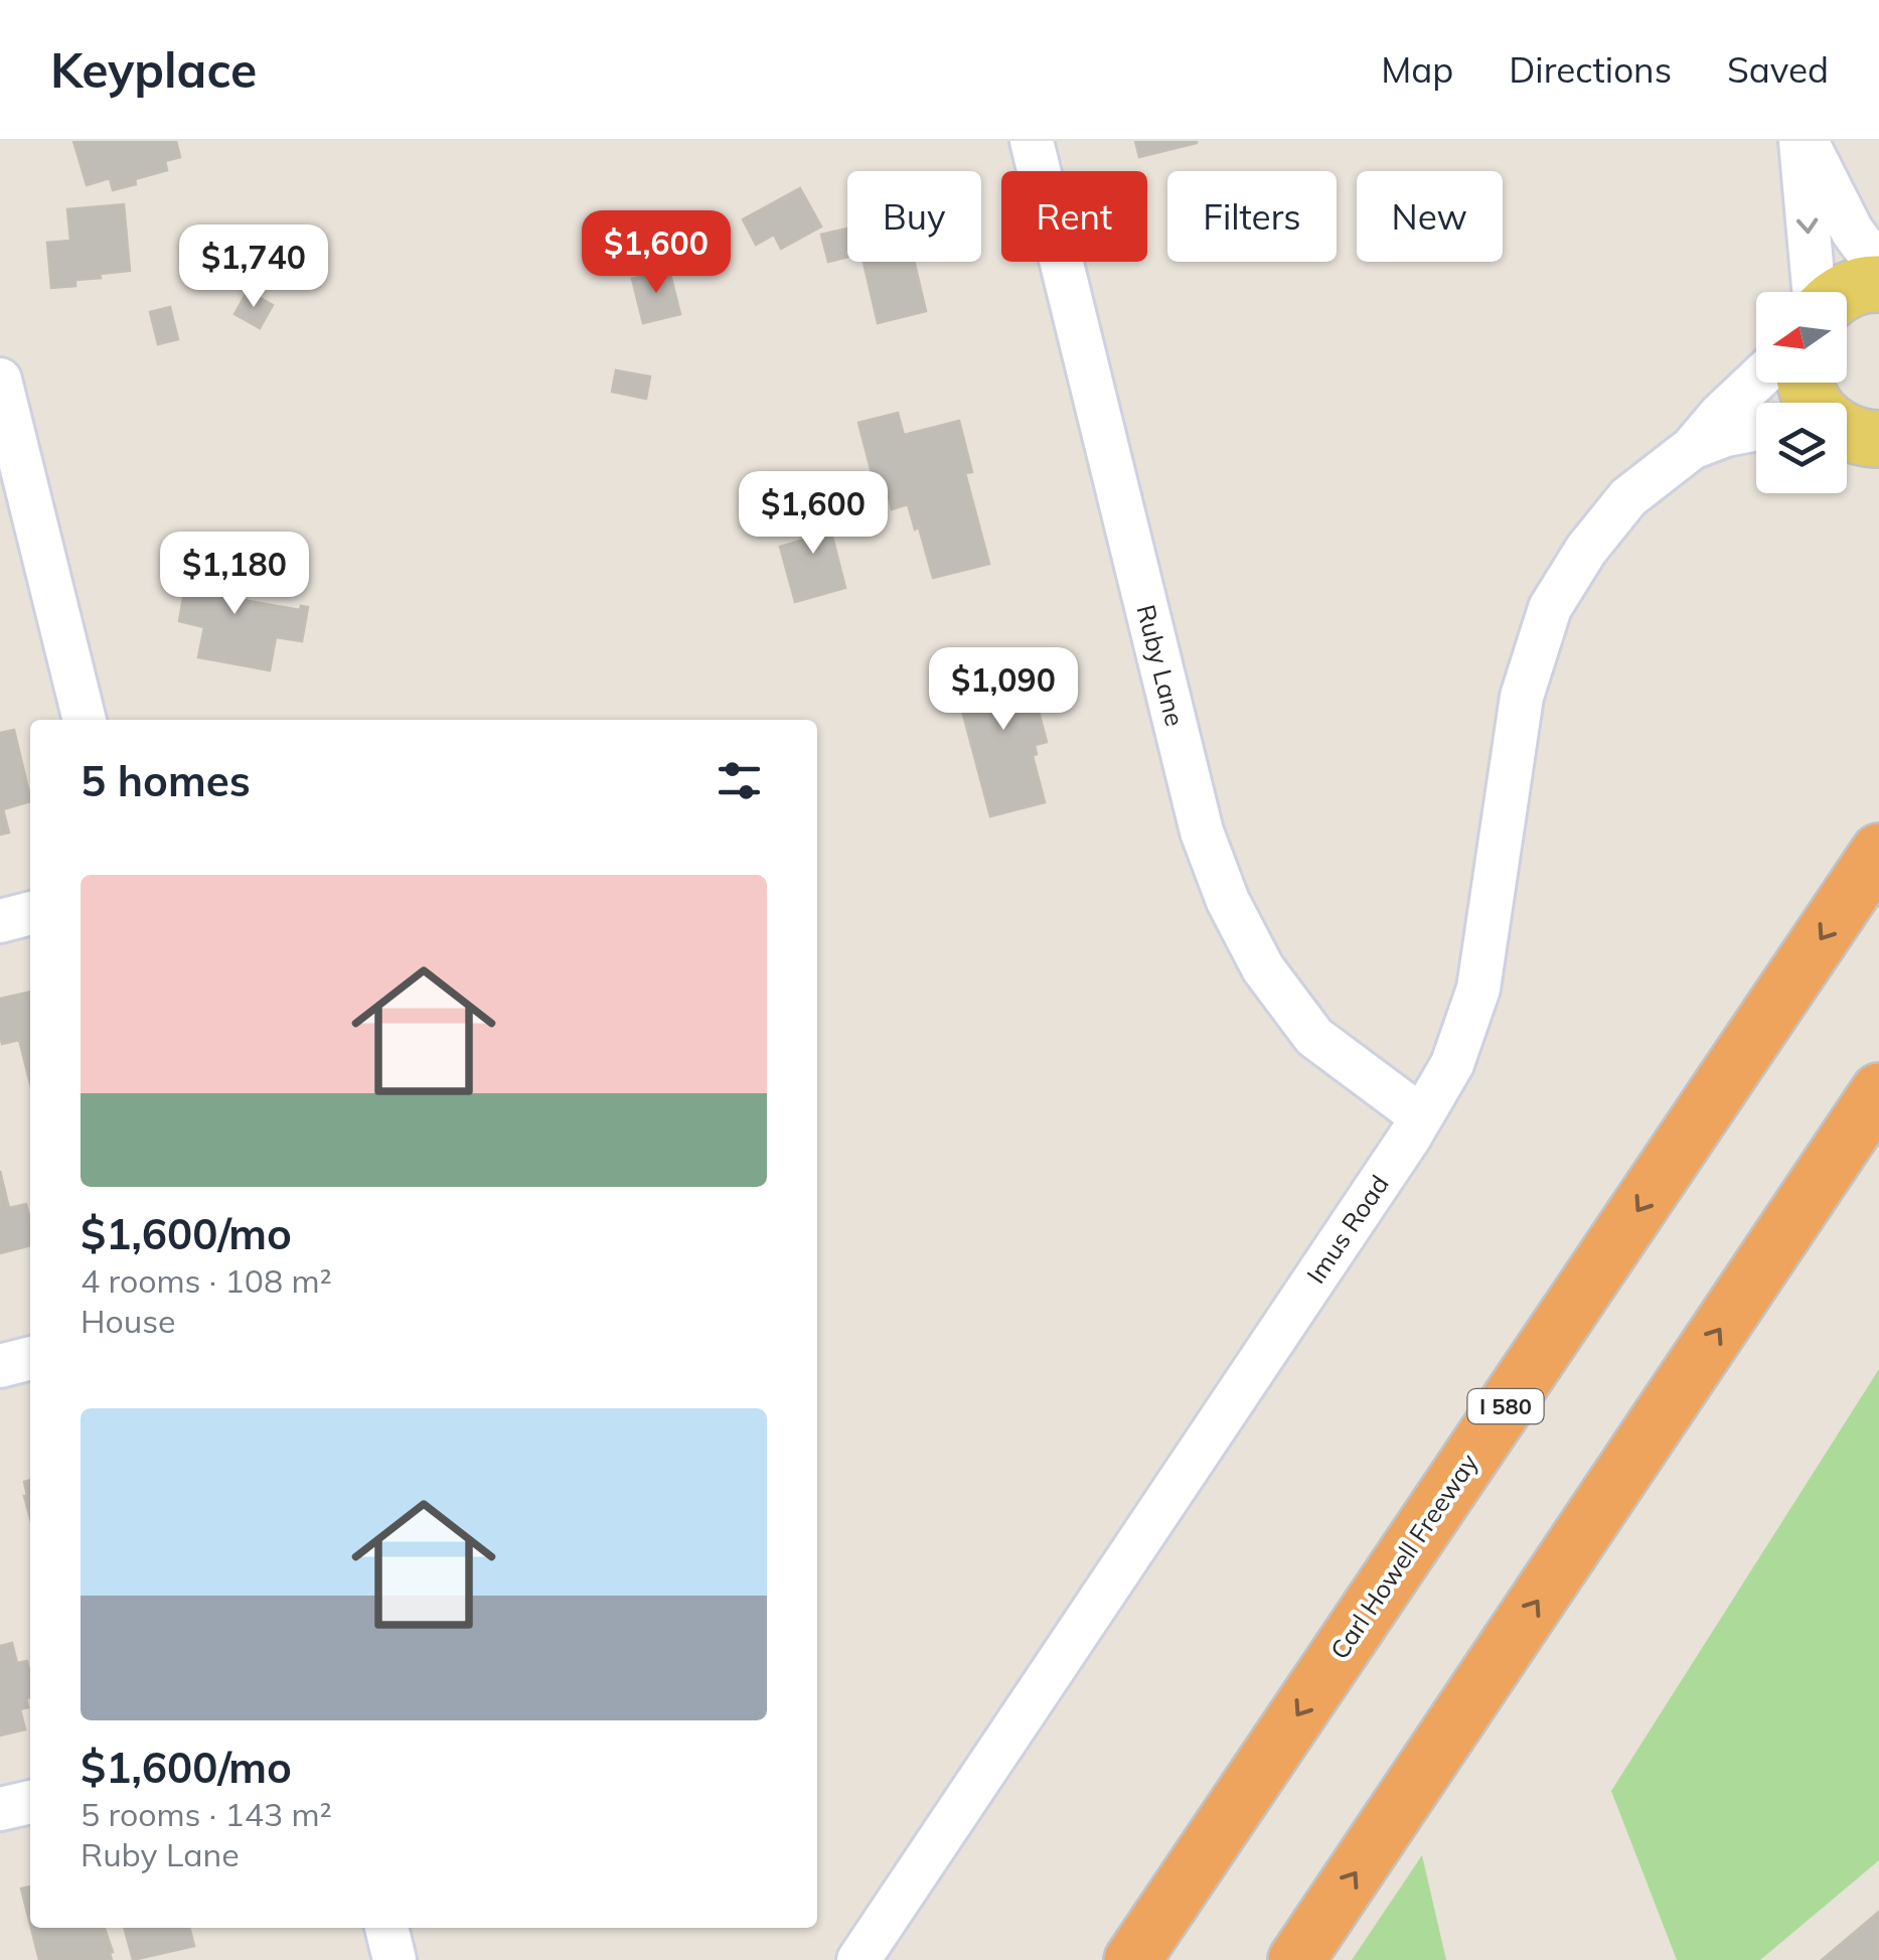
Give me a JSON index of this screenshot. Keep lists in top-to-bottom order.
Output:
{
  "streets": {
    "highway": ["I 580", "Carl Howell Freeway"],
    "street": ["Ruby Lane", "Imus Road"]
  },
  "crossings": [
    ["Ruby Lane", "Imus Road"]
  ],
  "north": "left",
  "page": {
    "header": "Keyplace",
    "nav": ["Map", "Directions", "Saved"],
    "chip": [
      "Buy",
      "Rent",
      "Filters",
      "New"
    ],
    "price": [
      "$1,600",
      "$1,740",
      "$1,600",
      "$1,180",
      "$1,090"
    ],
    "heading": "5 homes",
    "list": [
      {
        "name": "$1,600/mo",
        "note": "4 rooms · 108 m² · House"
      },
      {
        "name": "$1,600/mo",
        "note": "5 rooms · 143 m² · Ruby Lane"
      }
    ]
  }
}
